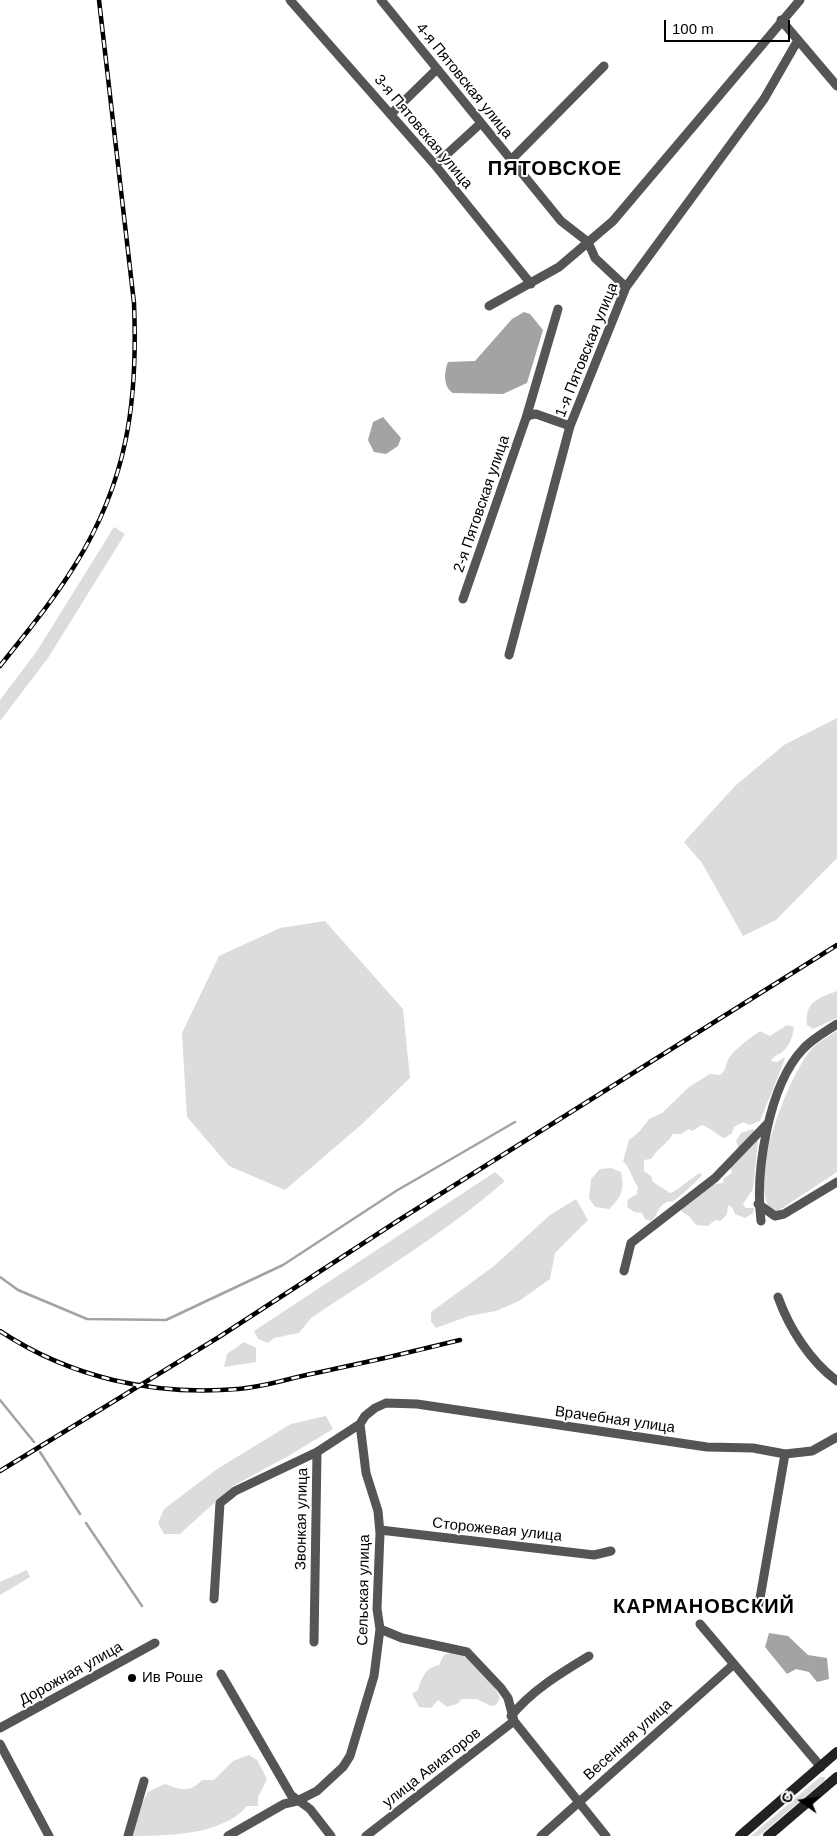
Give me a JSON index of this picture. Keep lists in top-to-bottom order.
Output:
{
  "streets": {
    "street": [
      "4-я Пятовская улица",
      "3-я Пятовская улица",
      "1-я Пятовская улица",
      "2-я Пятовская улица",
      "Врачебная улица",
      "Звонкая улица",
      "Сторожевая улица",
      "Сельская улица",
      "Дорожная улица",
      "Весенняя улица",
      "улица Авиаторов"
    ]
  },
  "crossings": [
    ["Врачебная улица", "Сельская улица"],
    ["Сторожевая улица", "Сельская улица"]
  ],
  "districts": ["ПЯТОВСКОЕ", "КАРМАНОВСКИЙ"],
  "places": ["Ив Роше"],
  "scale_bar": "100 m",
  "north": "left"
}
